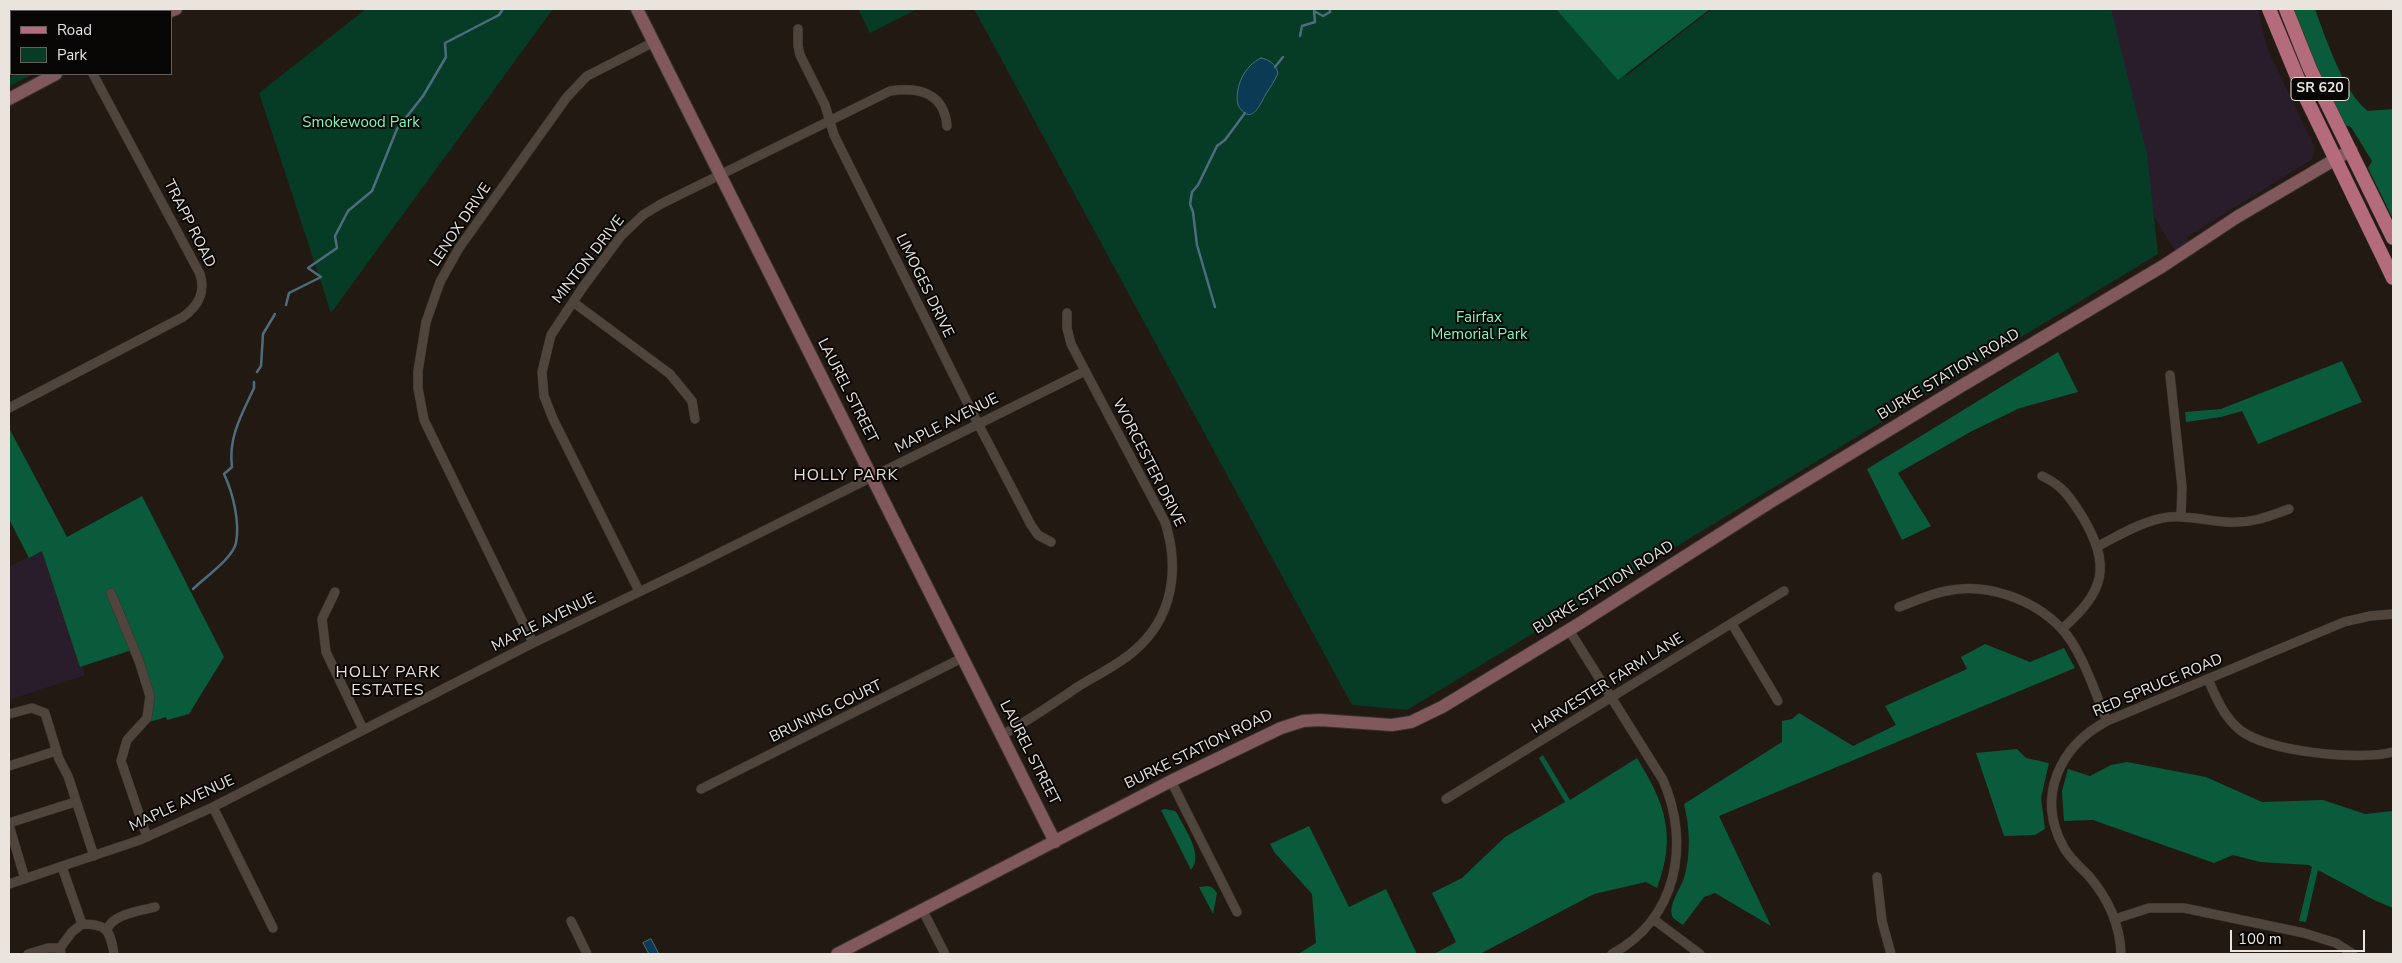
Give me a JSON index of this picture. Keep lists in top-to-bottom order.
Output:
{
  "streets": {
    "main road": ["SR 620"],
    "street": [
      "TRAPP ROAD",
      "LENOX DRIVE",
      "MINTON DRIVE",
      "LIMOGES DRIVE",
      "BURKE STATION ROAD",
      "LAUREL STREET",
      "MAPLE AVENUE",
      "WORCESTER DRIVE",
      "HARVESTER FARM LANE",
      "RED SPRUCE ROAD",
      "BRUNING COURT"
    ]
  },
  "crossings": [
    ["SR 620", "BURKE STATION ROAD"],
    ["LENOX DRIVE", "LAUREL STREET"],
    ["LENOX DRIVE", "MAPLE AVENUE"],
    ["MINTON DRIVE", "LIMOGES DRIVE"],
    ["MINTON DRIVE", "LAUREL STREET"],
    ["MINTON DRIVE", "MAPLE AVENUE"],
    ["LIMOGES DRIVE", "MAPLE AVENUE"],
    ["BURKE STATION ROAD", "LAUREL STREET"],
    ["LAUREL STREET", "MAPLE AVENUE"],
    ["LAUREL STREET", "WORCESTER DRIVE"],
    ["LAUREL STREET", "BRUNING COURT"],
    ["MAPLE AVENUE", "WORCESTER DRIVE"]
  ],
  "districts": ["HOLLY PARK", "HOLLY PARK ESTATES"],
  "parks": ["Smokewood Park", "Fairfax Memorial Park"],
  "legend": ["Road", "Park"],
  "scale_bar": "100 m"
}
